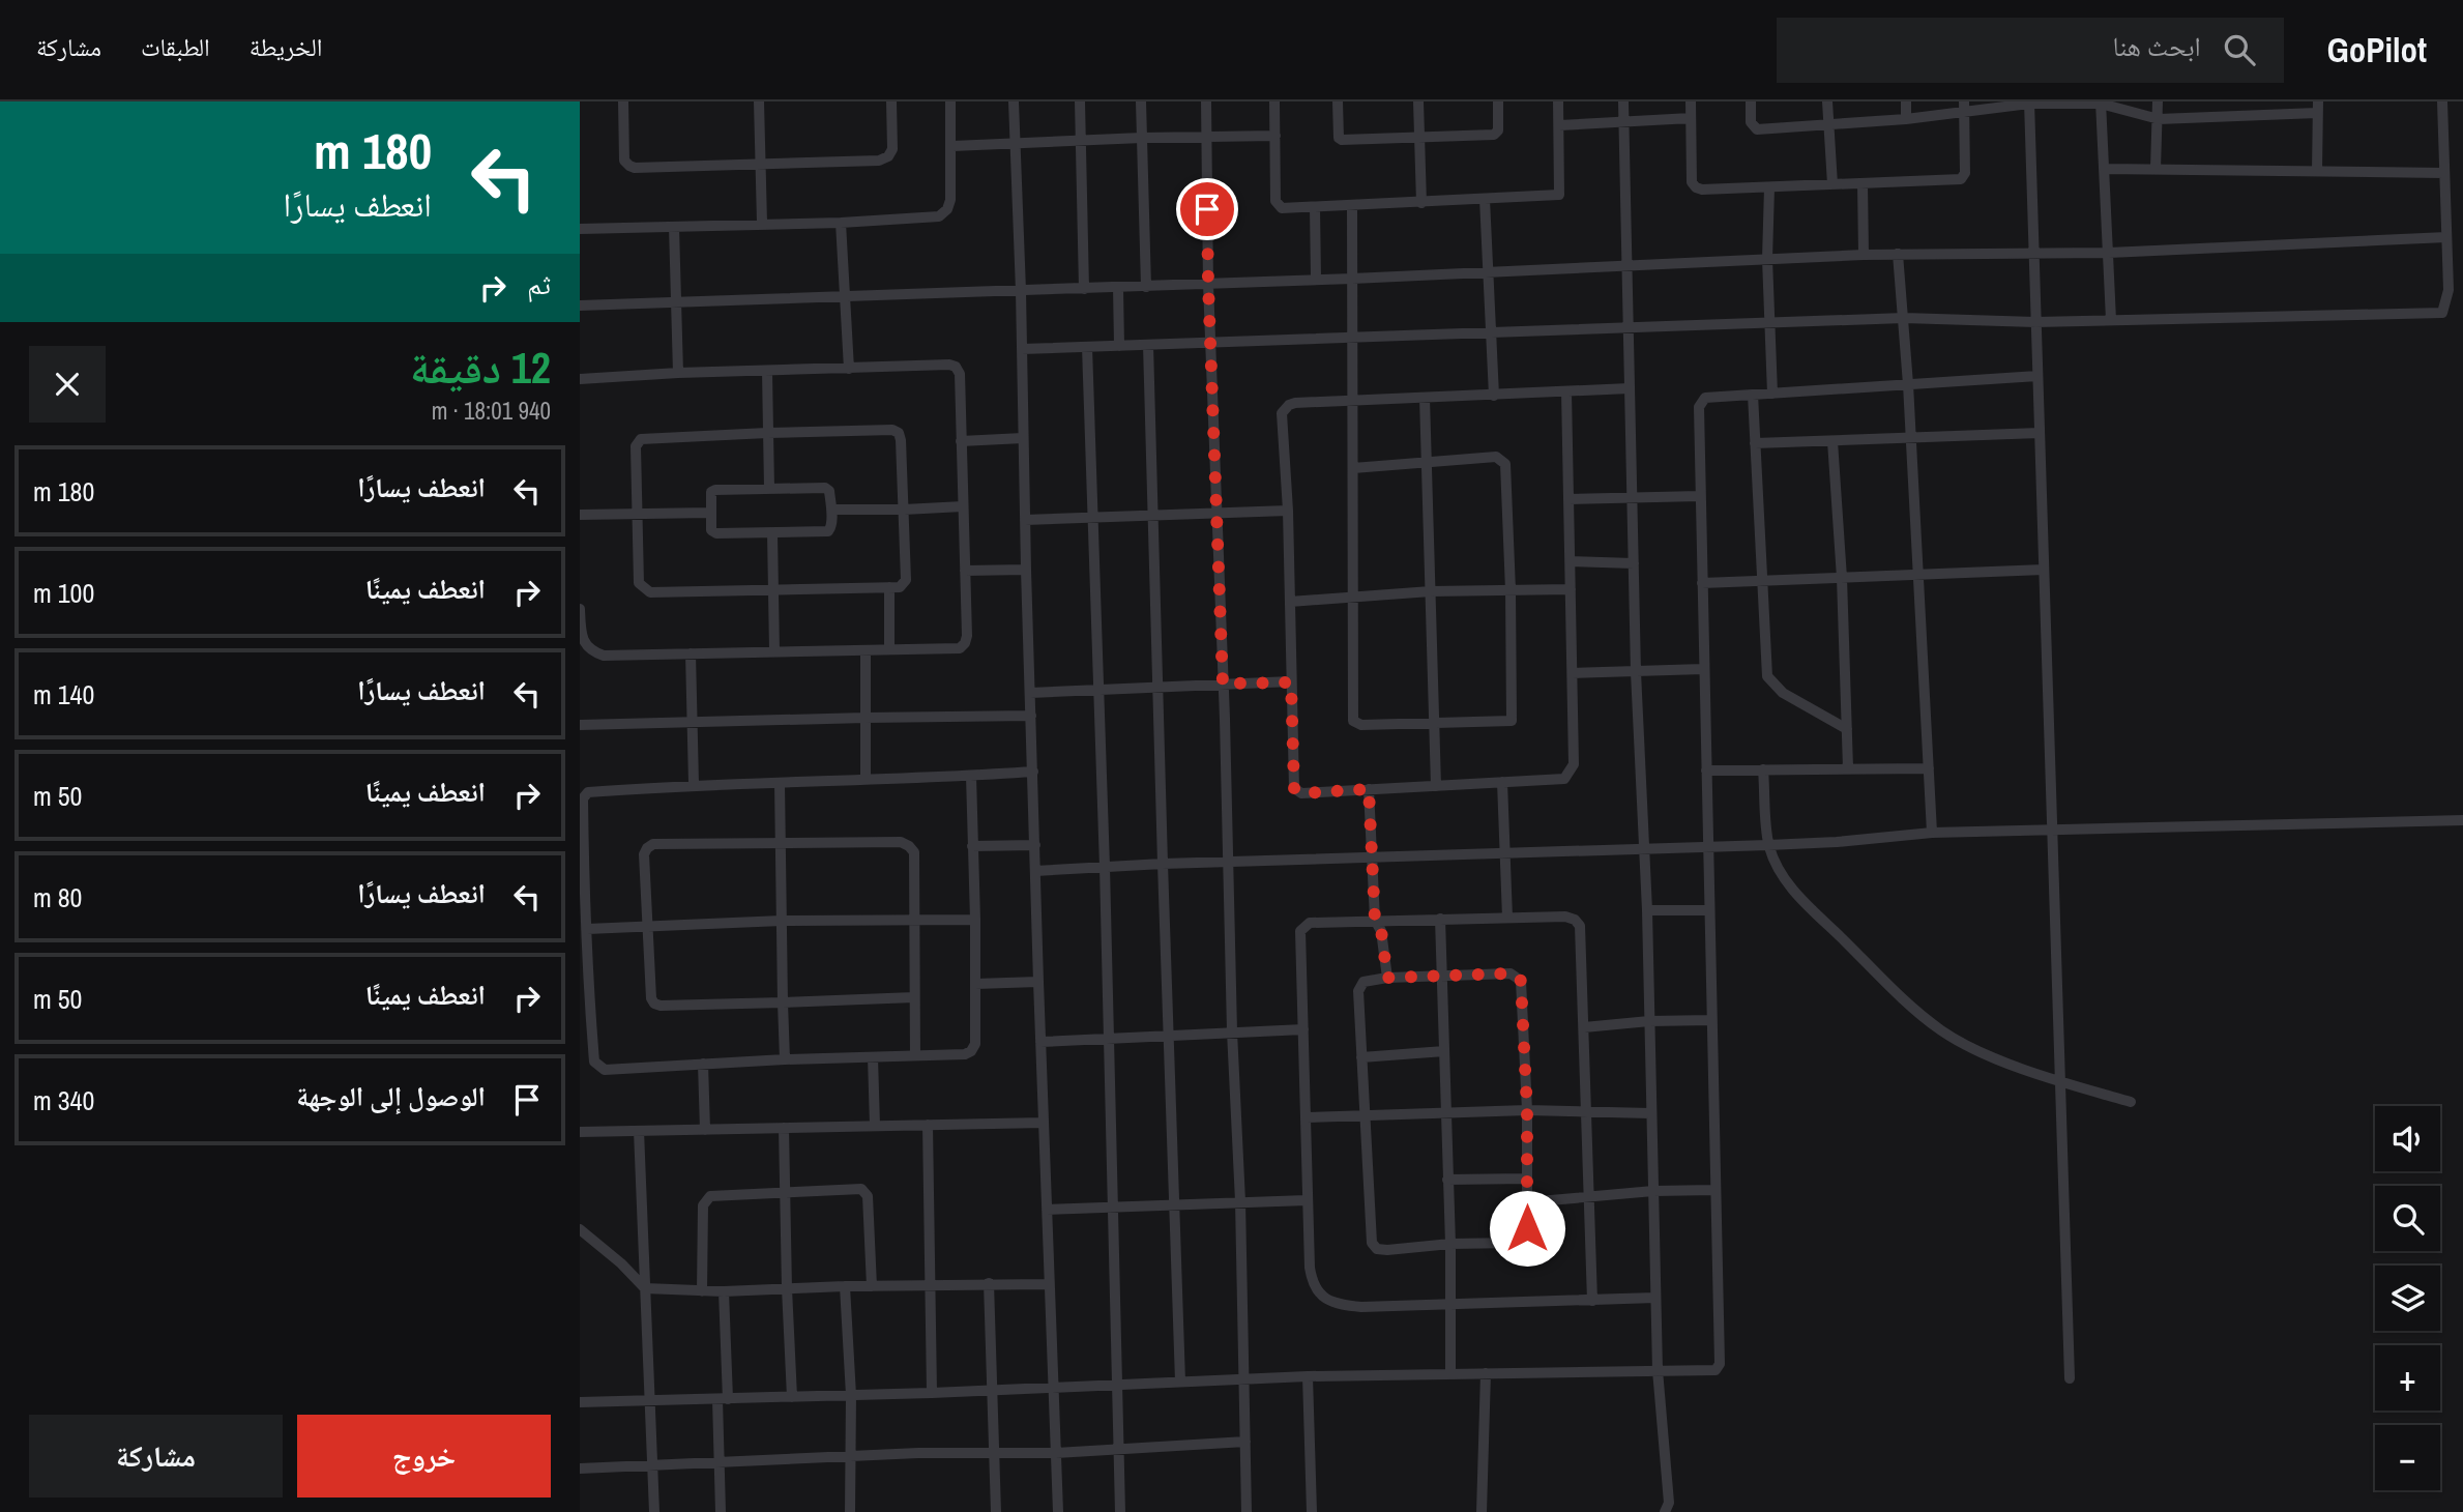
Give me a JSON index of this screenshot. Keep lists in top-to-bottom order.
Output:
{
  "page": {
    "header": "GoPilot",
    "search": "ابحث هنا",
    "nav": ["الخريطة", "الطبقات", "مشاركة"],
    "turn": ["180 m", "انعطف يسارًا"],
    "then": "ثم",
    "heading": ["12 دقيقة", "940 m · 18:01"],
    "list": [
      {
        "name": "انعطف يسارًا",
        "value": "180 m"
      },
      {
        "name": "انعطف يمينًا",
        "value": "100 m"
      },
      {
        "name": "انعطف يسارًا",
        "value": "140 m"
      },
      {
        "name": "انعطف يمينًا",
        "value": "50 m"
      },
      {
        "name": "انعطف يسارًا",
        "value": "80 m"
      },
      {
        "name": "انعطف يمينًا",
        "value": "50 m"
      },
      {
        "name": "الوصول إلى الوجهة",
        "value": "340 m"
      }
    ],
    "map_buttons": ["+", "−"],
    "buttons": ["خروج", "مشاركة"]
  }
}
